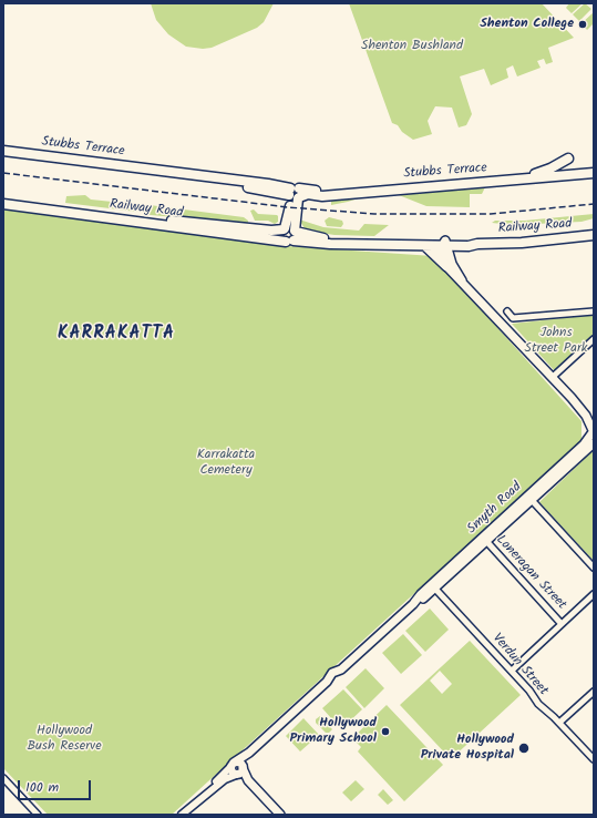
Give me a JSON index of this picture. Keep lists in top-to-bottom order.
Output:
{
  "streets": {
    "main road": ["Stubbs Terrace", "Railway Road", "Smyth Road"],
    "street": ["Loneragan Street", "Verdun Street"]
  },
  "crossings": [
    ["Smyth Road", "Loneragan Street"],
    ["Smyth Road", "Verdun Street"]
  ],
  "districts": ["KARRAKATTA"],
  "parks": [
    "Shenton Bushland",
    "Johns Street Park",
    "Karrakatta Cemetery",
    "Hollywood Bush Reserve"
  ],
  "places": ["Shenton College", "Hollywood Primary School", "Hollywood Private Hospital"],
  "scale_bar": "100 m"
}
